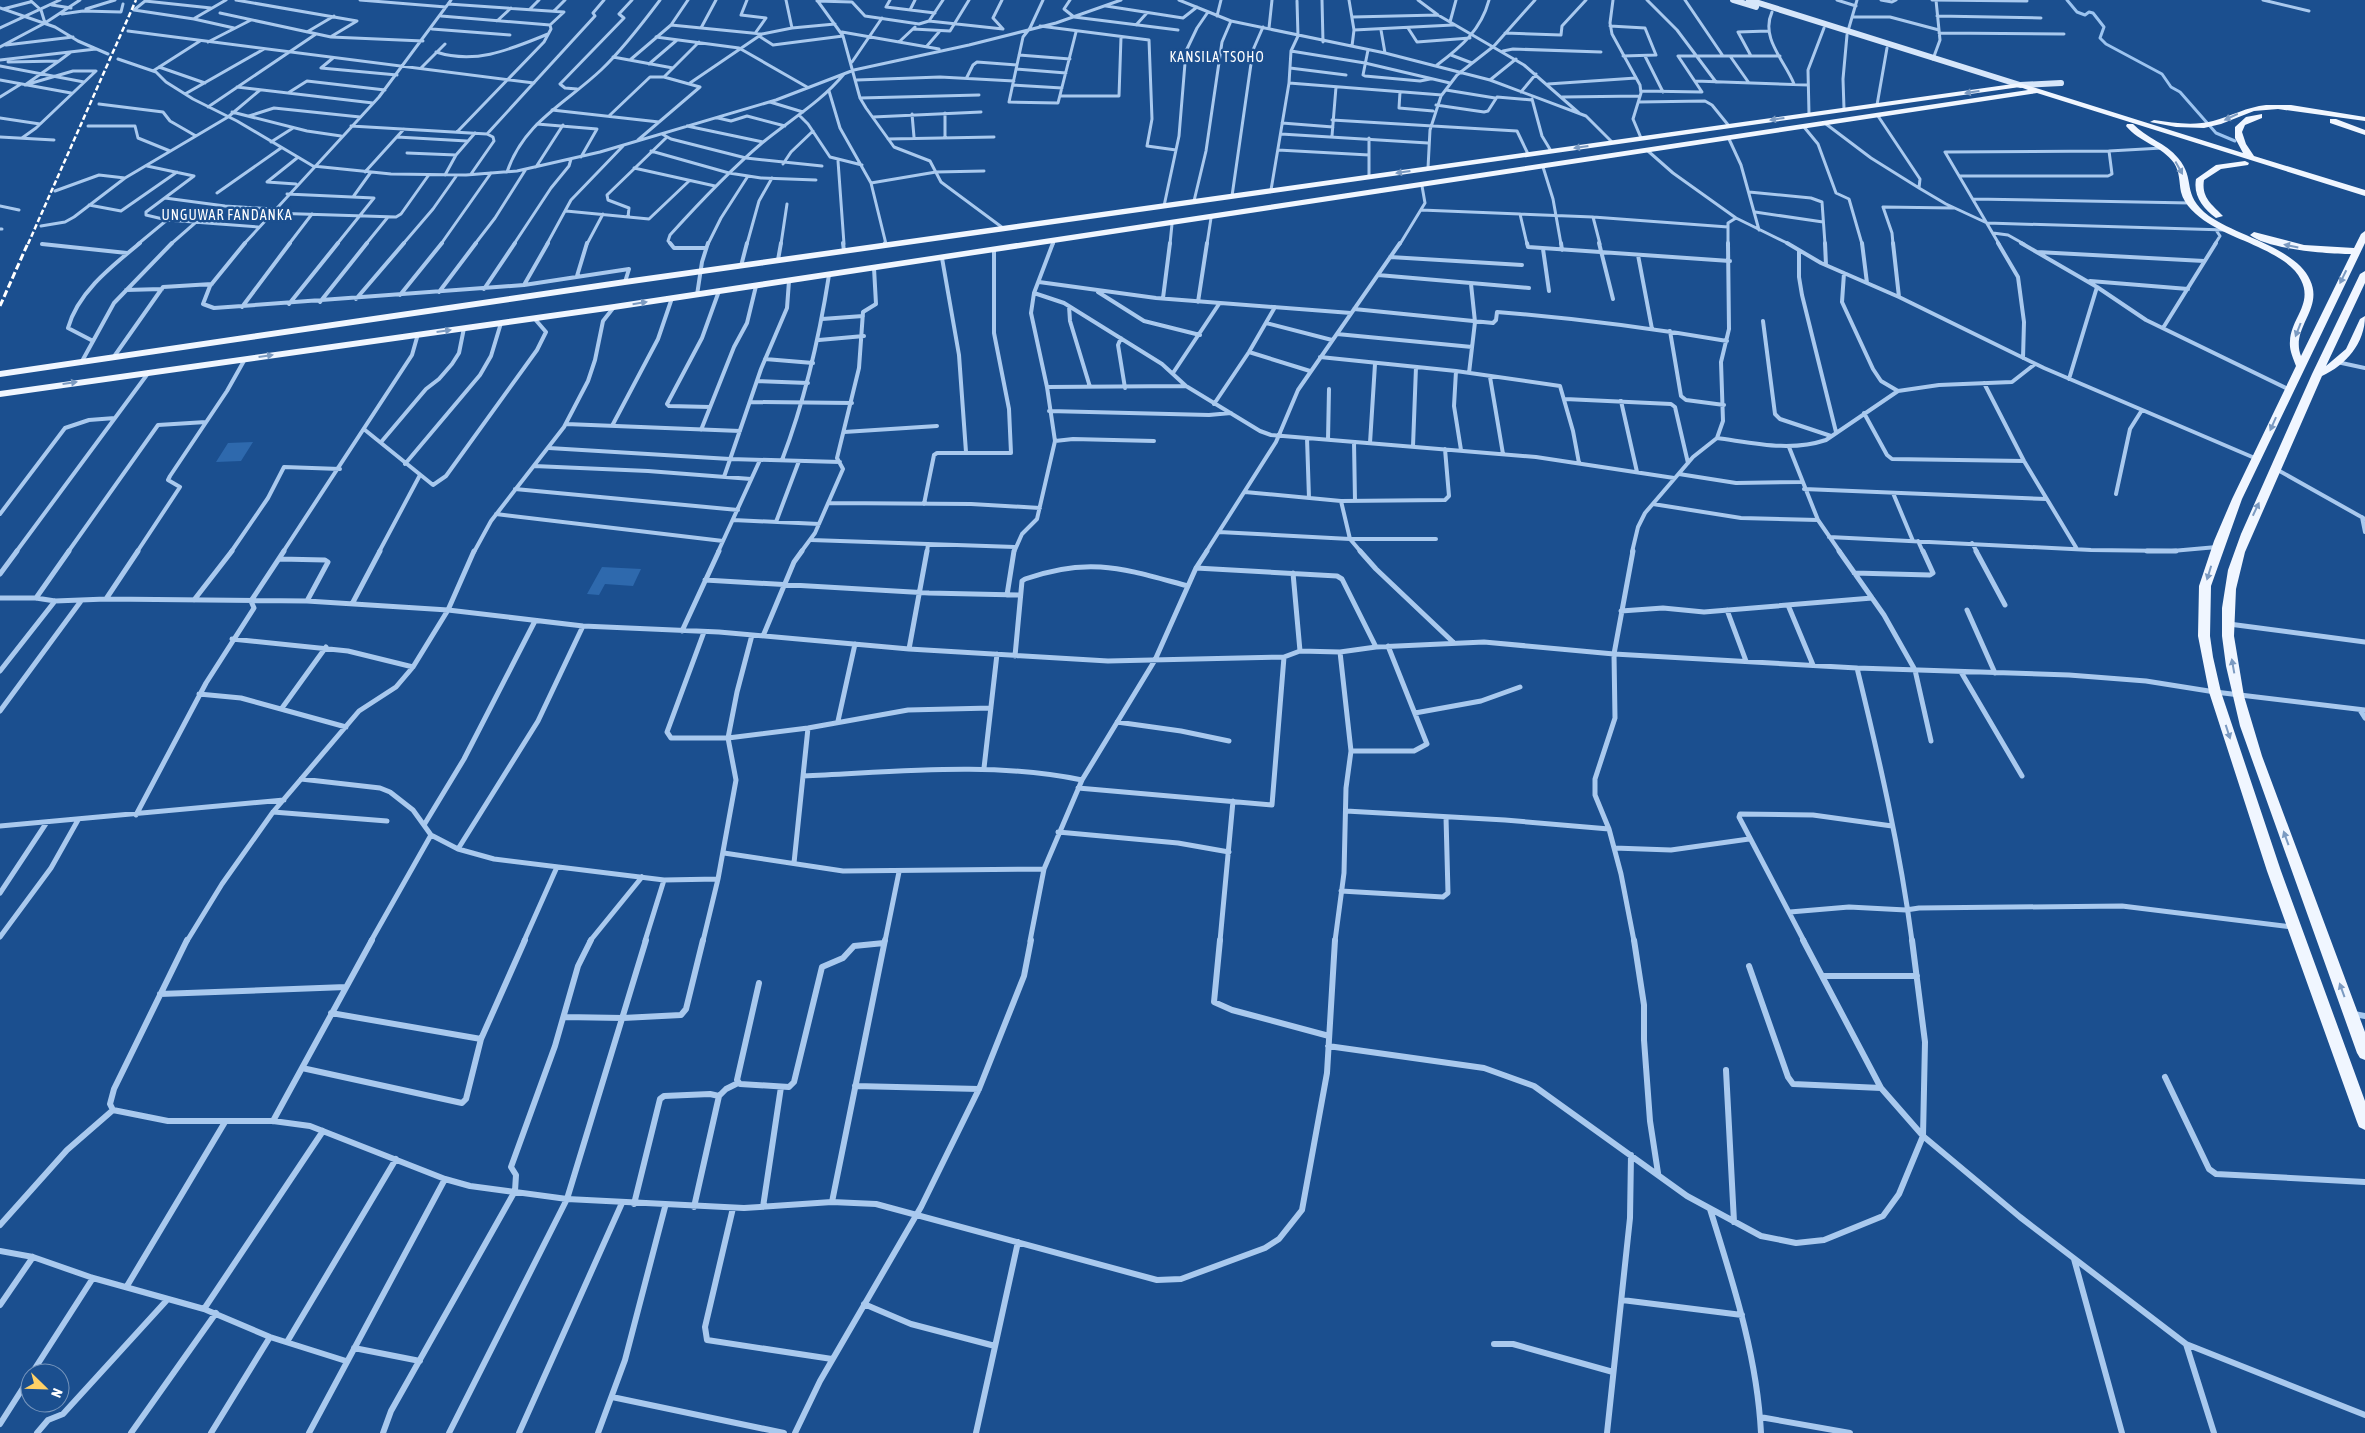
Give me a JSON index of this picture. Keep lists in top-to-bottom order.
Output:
{
  "districts": ["KANSILA TSOHO", "UNGUWAR FANDANKA"],
  "north": "bottom right"
}
